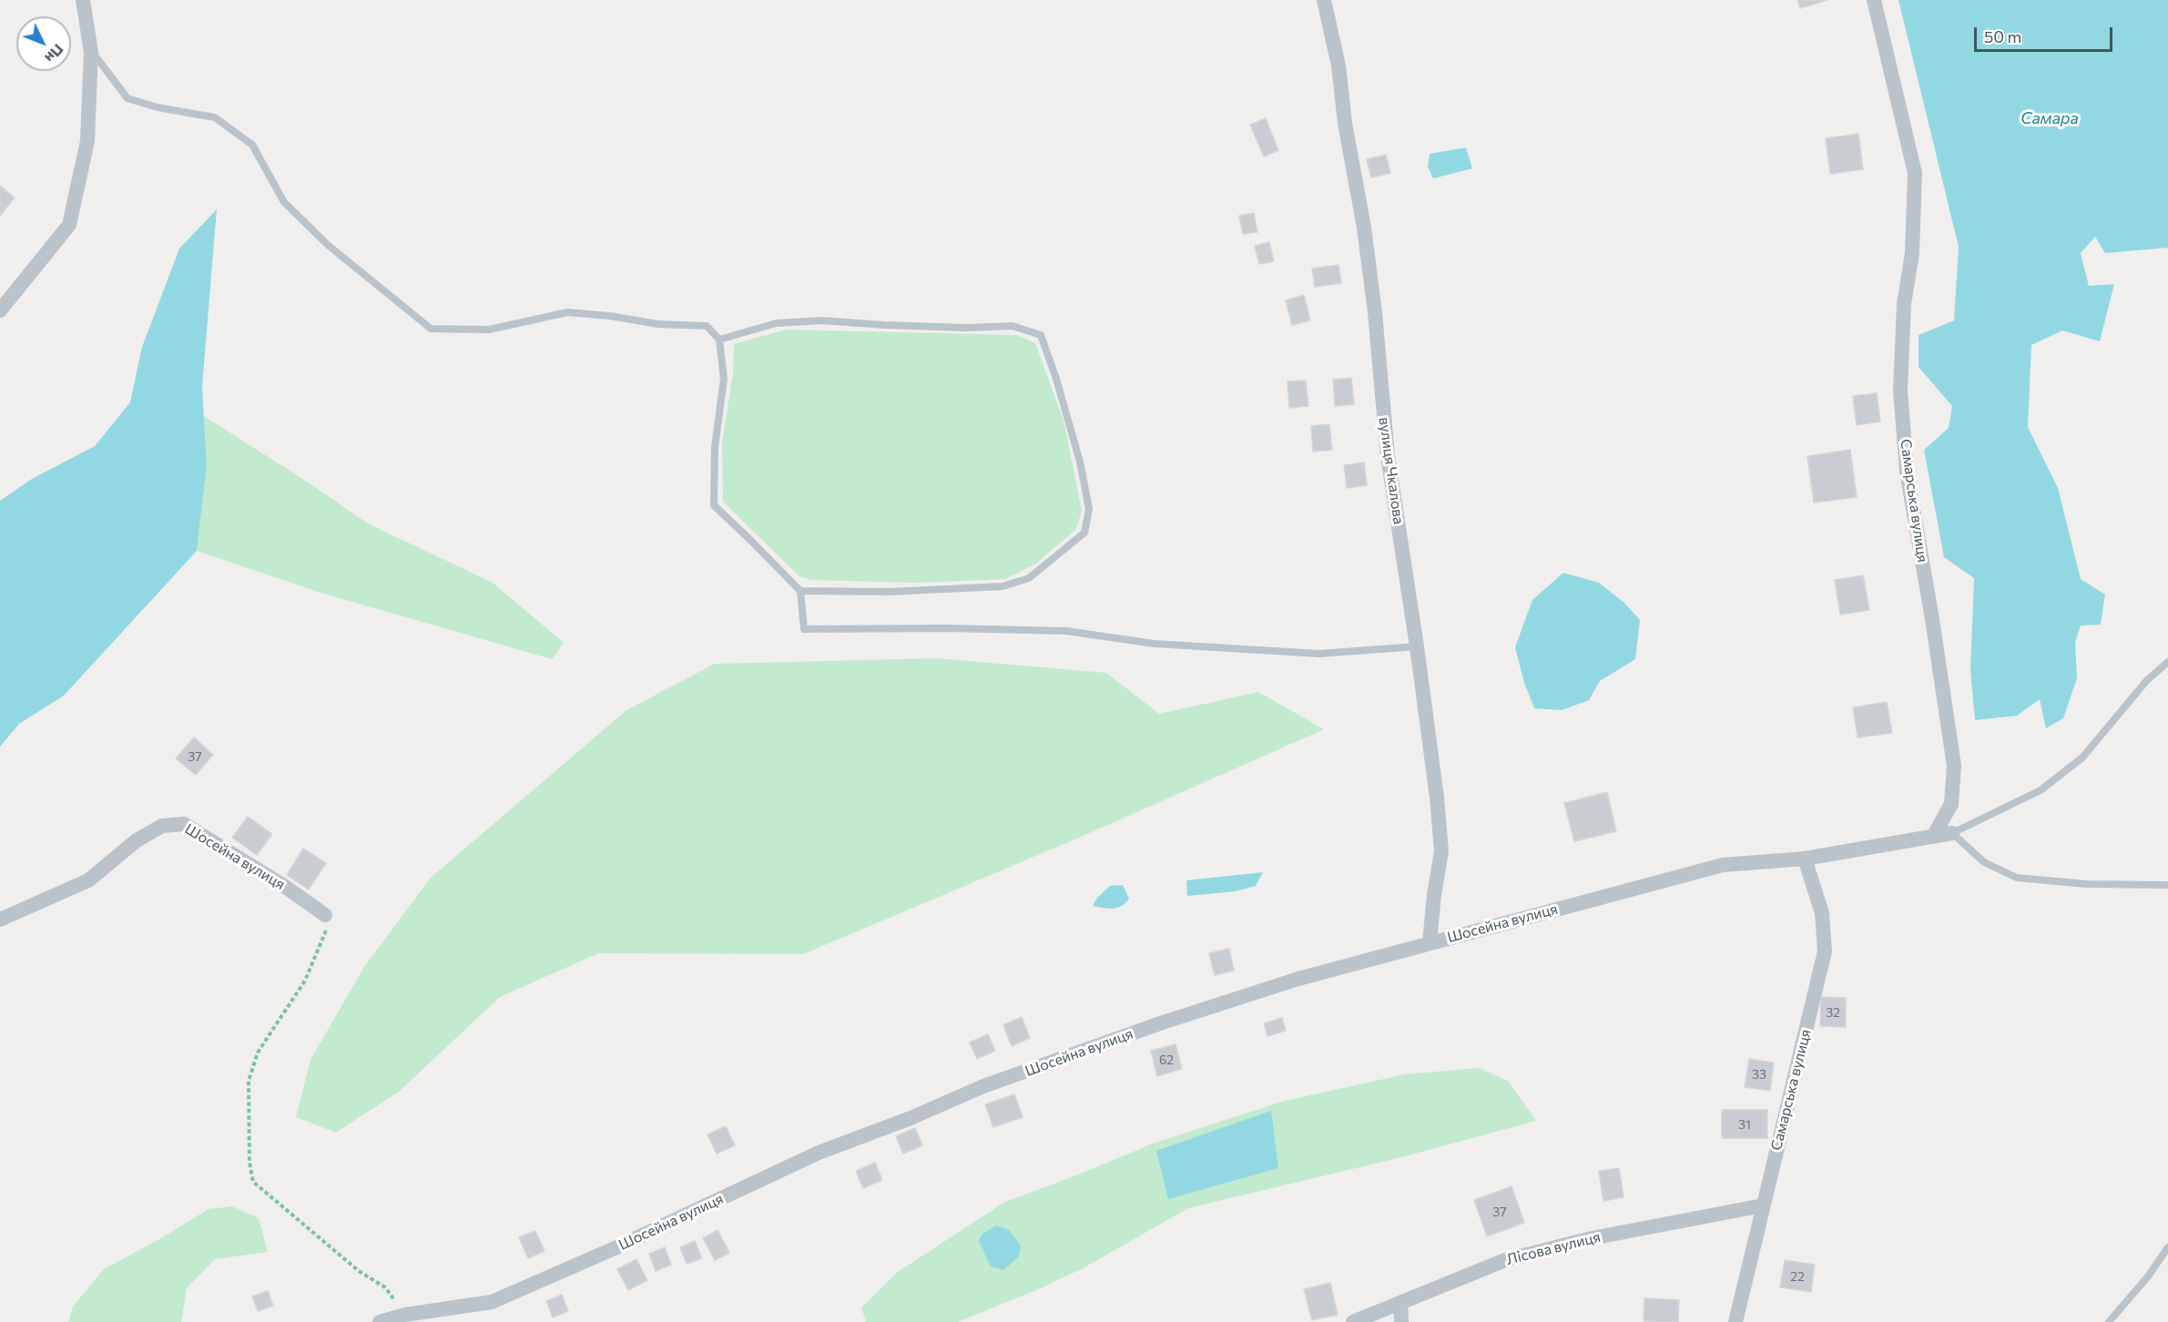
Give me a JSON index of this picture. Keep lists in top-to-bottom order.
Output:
{
  "streets": {
    "street": [
      "вулиця Чкалова",
      "Самарська вулиця",
      "Шосейна вулиця",
      "Лісова вулиця"
    ]
  },
  "crossings": [
    ["вулиця Чкалова", "Шосейна вулиця"],
    ["Самарська вулиця", "Шосейна вулиця"],
    ["Самарська вулиця", "Лісова вулиця"]
  ],
  "water": ["Самара"],
  "house_numbers": [
    "37",
    "32",
    "62",
    "33",
    "31",
    "37",
    "22"
  ],
  "scale_bar": "50 m",
  "north": "bottom right"
}
